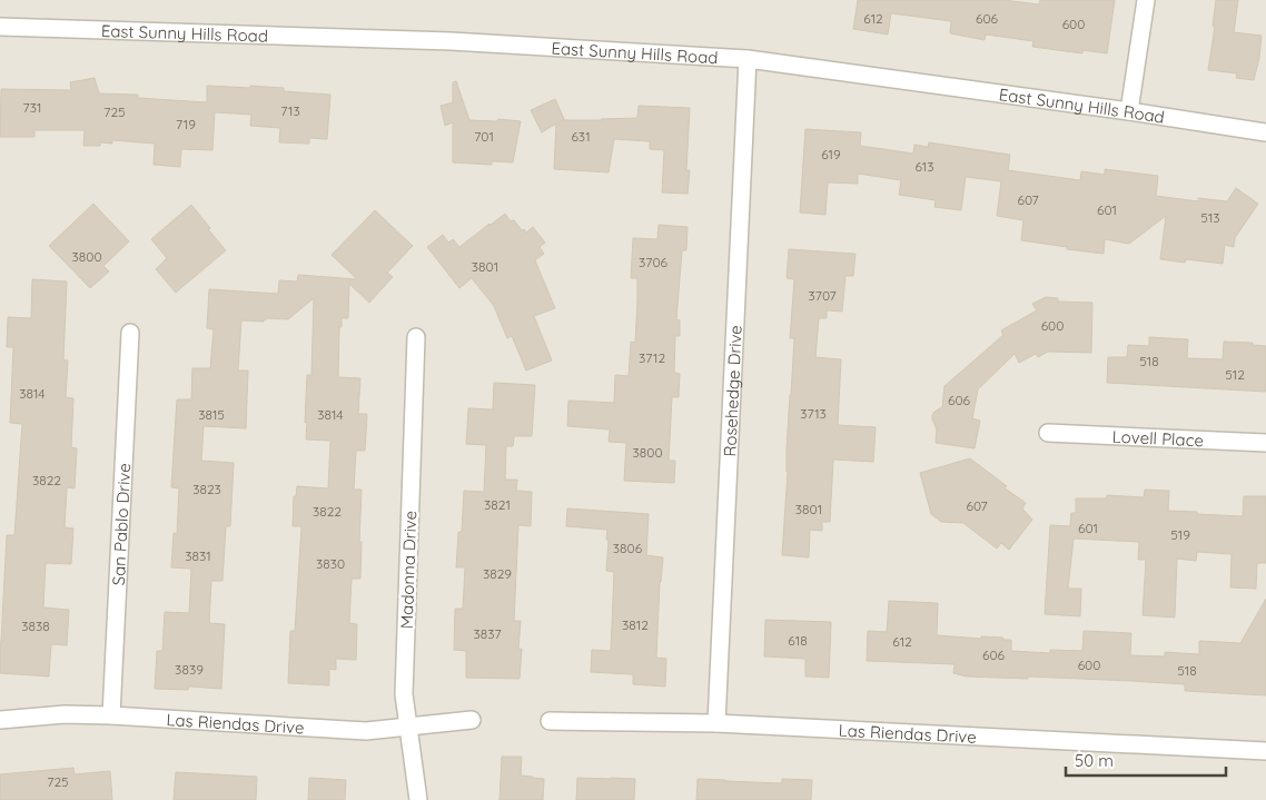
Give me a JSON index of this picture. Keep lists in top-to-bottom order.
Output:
{
  "streets": {
    "street": [
      "East Sunny Hills Road",
      "Rosehedge Drive",
      "Lovell Place",
      "San Pablo Drive",
      "Madonna Drive",
      "Las Riendas Drive"
    ]
  },
  "crossings": [
    ["East Sunny Hills Road", "Rosehedge Drive"],
    ["Rosehedge Drive", "Las Riendas Drive"],
    ["San Pablo Drive", "Las Riendas Drive"],
    ["Madonna Drive", "Las Riendas Drive"]
  ],
  "house_numbers": [
    "612",
    "606",
    "600",
    "731",
    "713",
    "725",
    "719",
    "701",
    "631",
    "619",
    "613",
    "607",
    "601",
    "513",
    "3800",
    "3706",
    "3801",
    "3707",
    "600",
    "3712",
    "518",
    "512",
    "3814",
    "606",
    "3713",
    "3815",
    "3814",
    "3800",
    "3822",
    "3823",
    "3821",
    "607",
    "3801",
    "3822",
    "601",
    "519",
    "3806",
    "3831",
    "3830",
    "3829",
    "3812",
    "3838",
    "3837",
    "618",
    "612",
    "606",
    "600",
    "3839",
    "518",
    "725"
  ],
  "scale_bar": "50 m"
}
